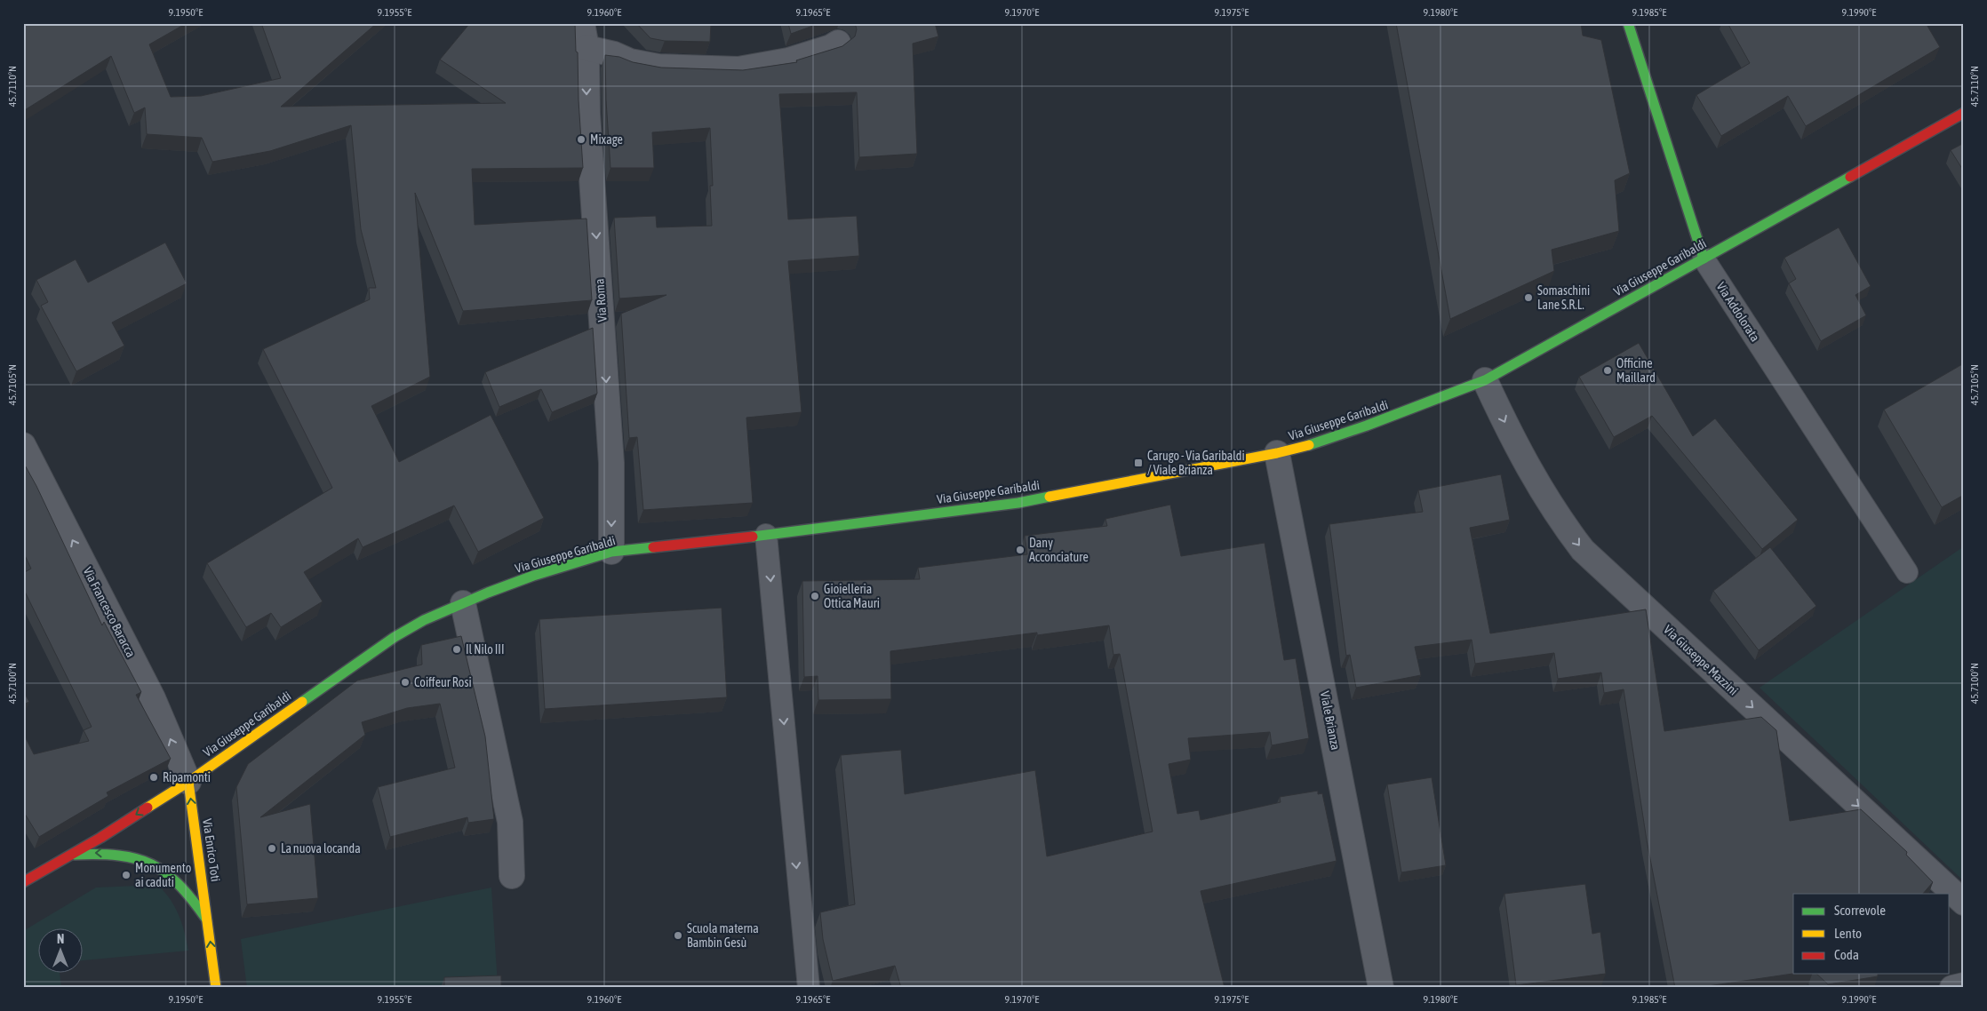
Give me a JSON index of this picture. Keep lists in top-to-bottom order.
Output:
{
  "streets": {
    "street": [
      "Via Giuseppe Garibaldi",
      "Via Roma",
      "Via Addolorata",
      "Via Francesco Baracca",
      "Via Giuseppe Mazzini",
      "Viale Brianza",
      "Via Enrico Toti"
    ]
  },
  "crossings": [
    ["Via Giuseppe Garibaldi", "Via Roma"],
    ["Via Giuseppe Garibaldi", "Via Addolorata"],
    ["Via Giuseppe Garibaldi", "Via Francesco Baracca"],
    ["Via Giuseppe Garibaldi", "Via Giuseppe Mazzini"],
    ["Via Giuseppe Garibaldi", "Viale Brianza"],
    ["Via Giuseppe Garibaldi", "Via Enrico Toti"],
    ["Via Francesco Baracca", "Via Enrico Toti"]
  ],
  "one_way": [
    "Via Roma",
    "Via Francesco Baracca",
    "Via Giuseppe Mazzini",
    "Via Enrico Toti"
  ],
  "places": {
    "other": [
      "Mixage",
      "Somaschini Lane S.R.L.",
      "Officine Maillard",
      "Dany Acconciature",
      "Gioielleria Ottica Mauri",
      "Il Nilo III",
      "Coiffeur Rosi",
      "Ripamonti",
      "La nuova locanda",
      "Monumento ai caduti",
      "Scuola materna Bambin Gesù"
    ],
    "transit": ["Carugo - Via Garibaldi / Viale Brianza"]
  },
  "legend": ["Scorrevole", "Lento", "Coda"],
  "north": "top",
  "coordinates": [
    "9.1950°E",
    "9.1955°E",
    "9.1960°E",
    "9.1965°E",
    "9.1970°E",
    "9.1975°E",
    "9.1980°E",
    "9.1985°E",
    "9.1990°E",
    "45.7110°N",
    "45.7105°N",
    "45.7100°N"
  ]
}
